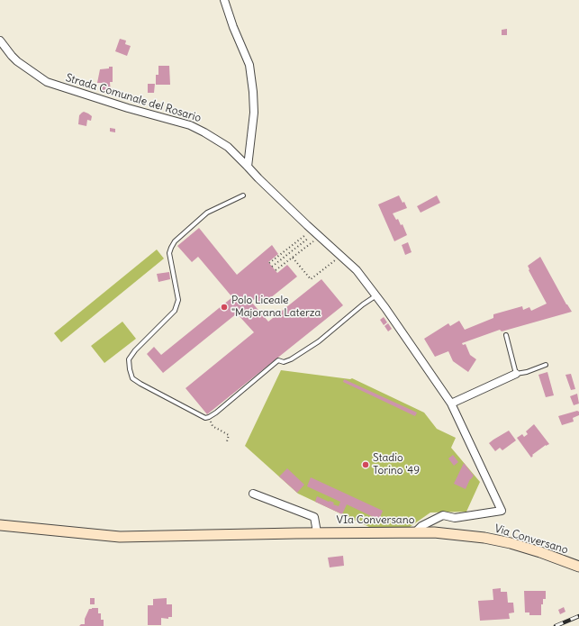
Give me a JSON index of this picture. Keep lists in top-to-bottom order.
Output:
{
  "streets": {
    "main road": ["VIa Conversano", "Via Conversano"],
    "street": ["Strada Comunale del Rosario"]
  },
  "crossings": [
    ["Strada Comunale del Rosario", "VIa Conversano"],
    ["VIa Conversano", "Via Conversano"]
  ],
  "places": ["Polo Liceale \"Majorana Laterza", "Stadio Torino '49"]
}
